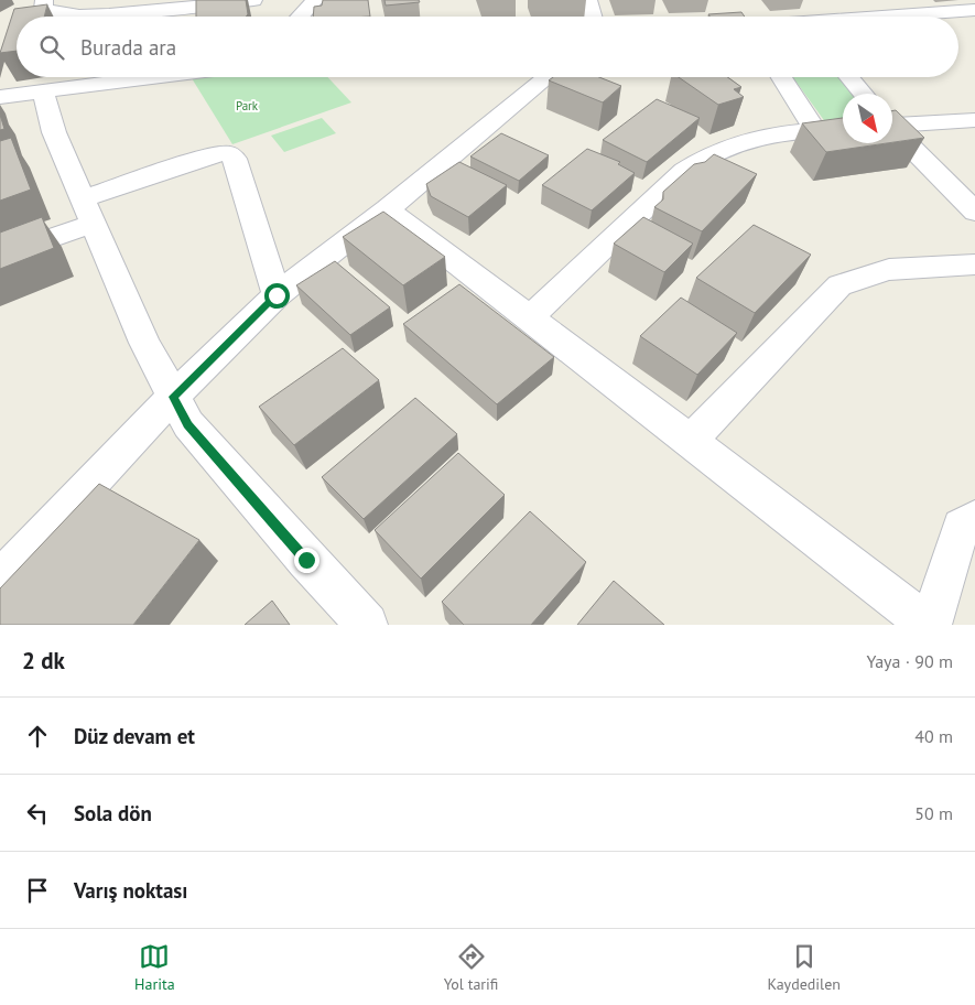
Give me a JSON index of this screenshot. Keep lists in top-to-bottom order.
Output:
{
  "parks": ["Park"],
  "north": "bottom right",
  "page": {
    "search": "Burada ara",
    "heading": ["2 dk", "Yaya · 90 m"],
    "list": [
      ["Düz devam et", "40 m"],
      ["Sola dön", "50 m"],
      "Varış noktası"
    ],
    "nav": ["Harita", "Yol tarifi", "Kaydedilen"]
  }
}
